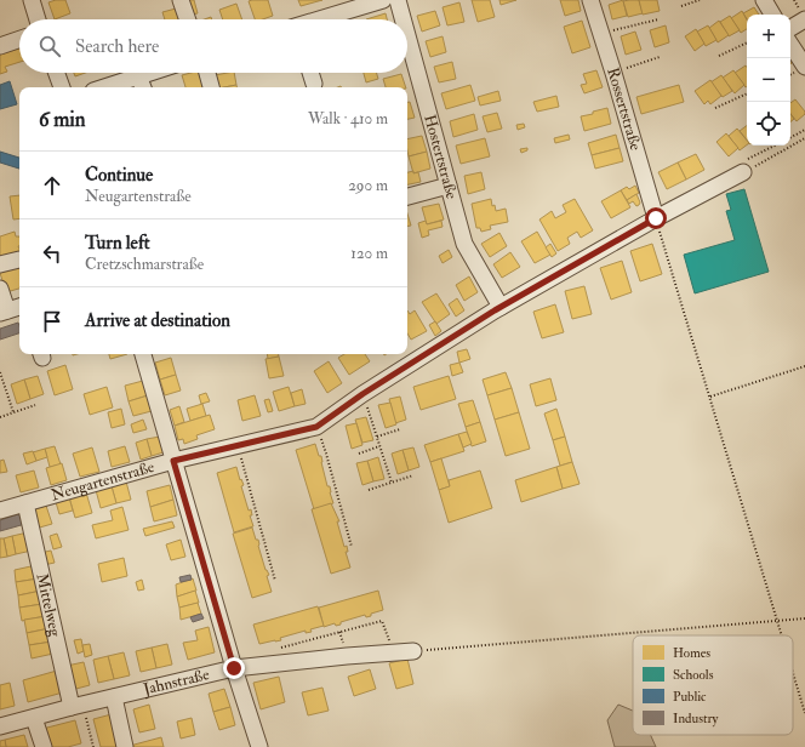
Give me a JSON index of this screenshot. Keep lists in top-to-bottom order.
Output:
{
  "streets": {
    "street": [
      "Rossertstraße",
      "Hostertstraße",
      "Neugartenstraße",
      "Mittelweg",
      "Jahnstraße"
    ]
  },
  "crossings": [
    ["Rossertstraße", "Neugartenstraße"],
    ["Hostertstraße", "Neugartenstraße"],
    ["Neugartenstraße", "Mittelweg"],
    ["Mittelweg", "Jahnstraße"]
  ],
  "legend": [
    "Homes",
    "Schools",
    "Public",
    "Industry"
  ],
  "page": {
    "map_buttons": ["+", "−"],
    "search": "Search here",
    "heading": ["6 min", "Walk · 410 m"],
    "list": [
      ["Continue", "Neugartenstraße", "290 m"],
      ["Turn left", "Cretzschmarstraße", "120 m"],
      "Arrive at destination"
    ]
  }
}
